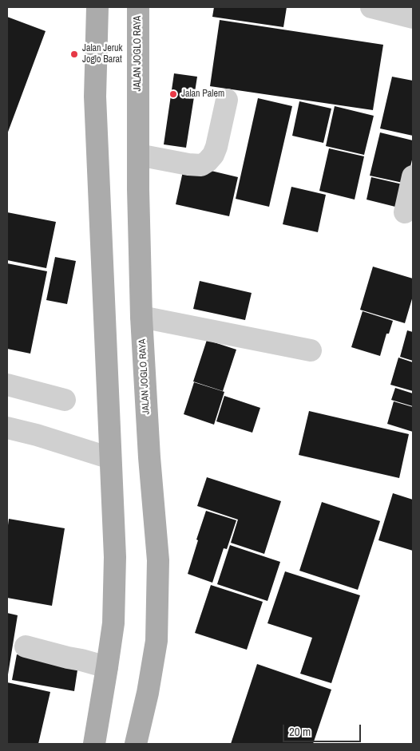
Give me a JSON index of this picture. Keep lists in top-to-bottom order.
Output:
{
  "streets": {
    "main road": ["JALAN JOGLO RAYA"]
  },
  "places": ["Jalan Jeruk Joglo Barat", "Jalan Palem"],
  "scale_bar": "20 m"
}
